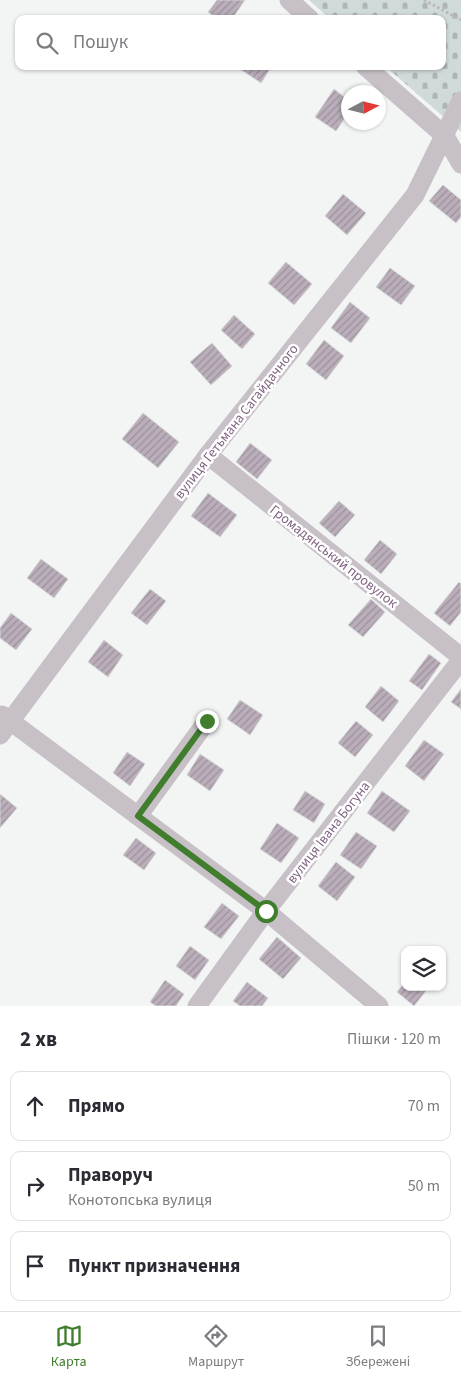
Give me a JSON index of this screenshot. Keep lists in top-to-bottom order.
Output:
{
  "streets": {
    "street": ["вулиця Гетьмана Сагайдачного", "Громадянський провулок", "вулиця Івана Богуна"]
  },
  "crossings": [
    ["вулиця Гетьмана Сагайдачного", "Громадянський провулок"],
    ["Громадянський провулок", "вулиця Івана Богуна"]
  ],
  "north": "right",
  "page": {
    "search": "Пошук",
    "heading": ["2 хв", "Пішки · 120 m"],
    "list": [
      ["Прямо", "70 m"],
      ["Праворуч", "Конотопська вулиця", "50 m"],
      "Пункт призначення"
    ],
    "nav": ["Карта", "Маршрут", "Збережені"]
  }
}
